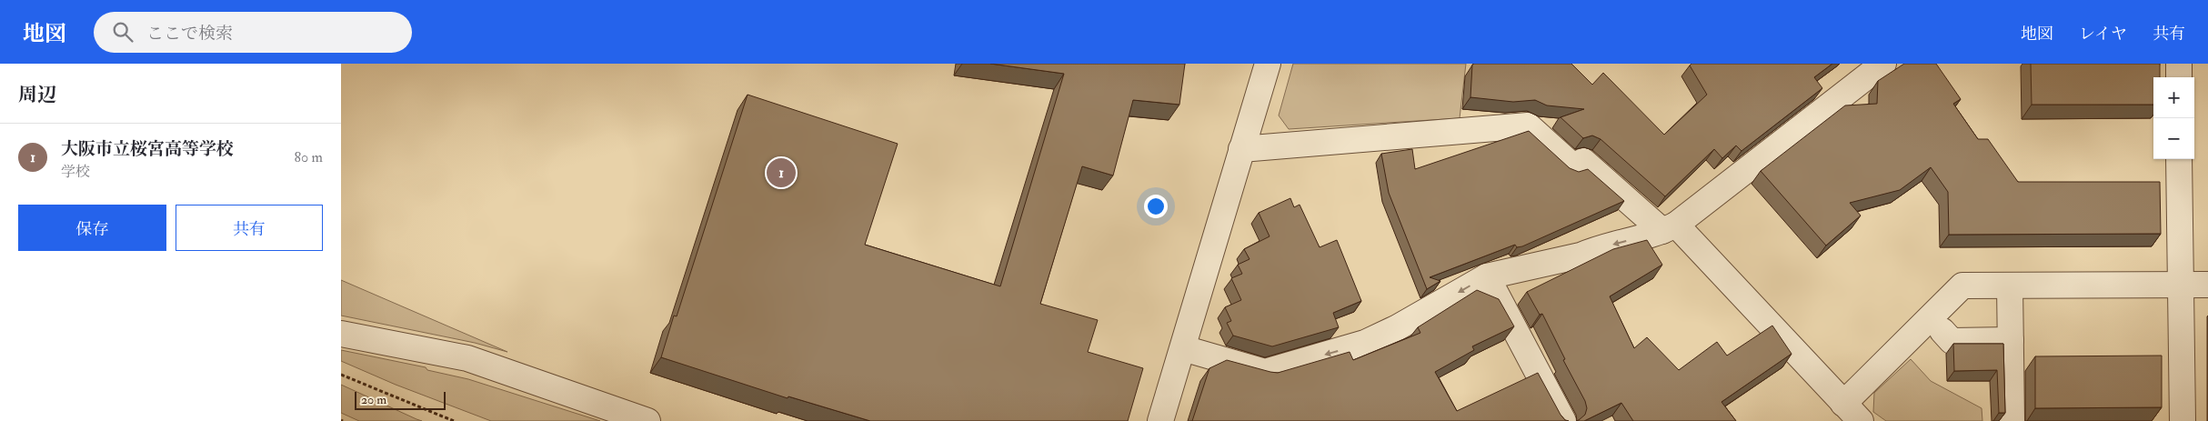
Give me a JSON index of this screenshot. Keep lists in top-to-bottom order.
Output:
{
  "scale_bar": "20 m",
  "page": {
    "header": "地図",
    "search": "ここで検索",
    "nav": ["地図", "レイヤ", "共有"],
    "heading": "周辺",
    "map_buttons": ["+", "−"],
    "list": [
      {
        "mark": "1",
        "name": "大阪市立桜宮高等学校",
        "note": "学校",
        "value": "80 m"
      }
    ],
    "pins": "1",
    "buttons": ["保存", "共有"],
    "scale": "20 m"
  }
}
